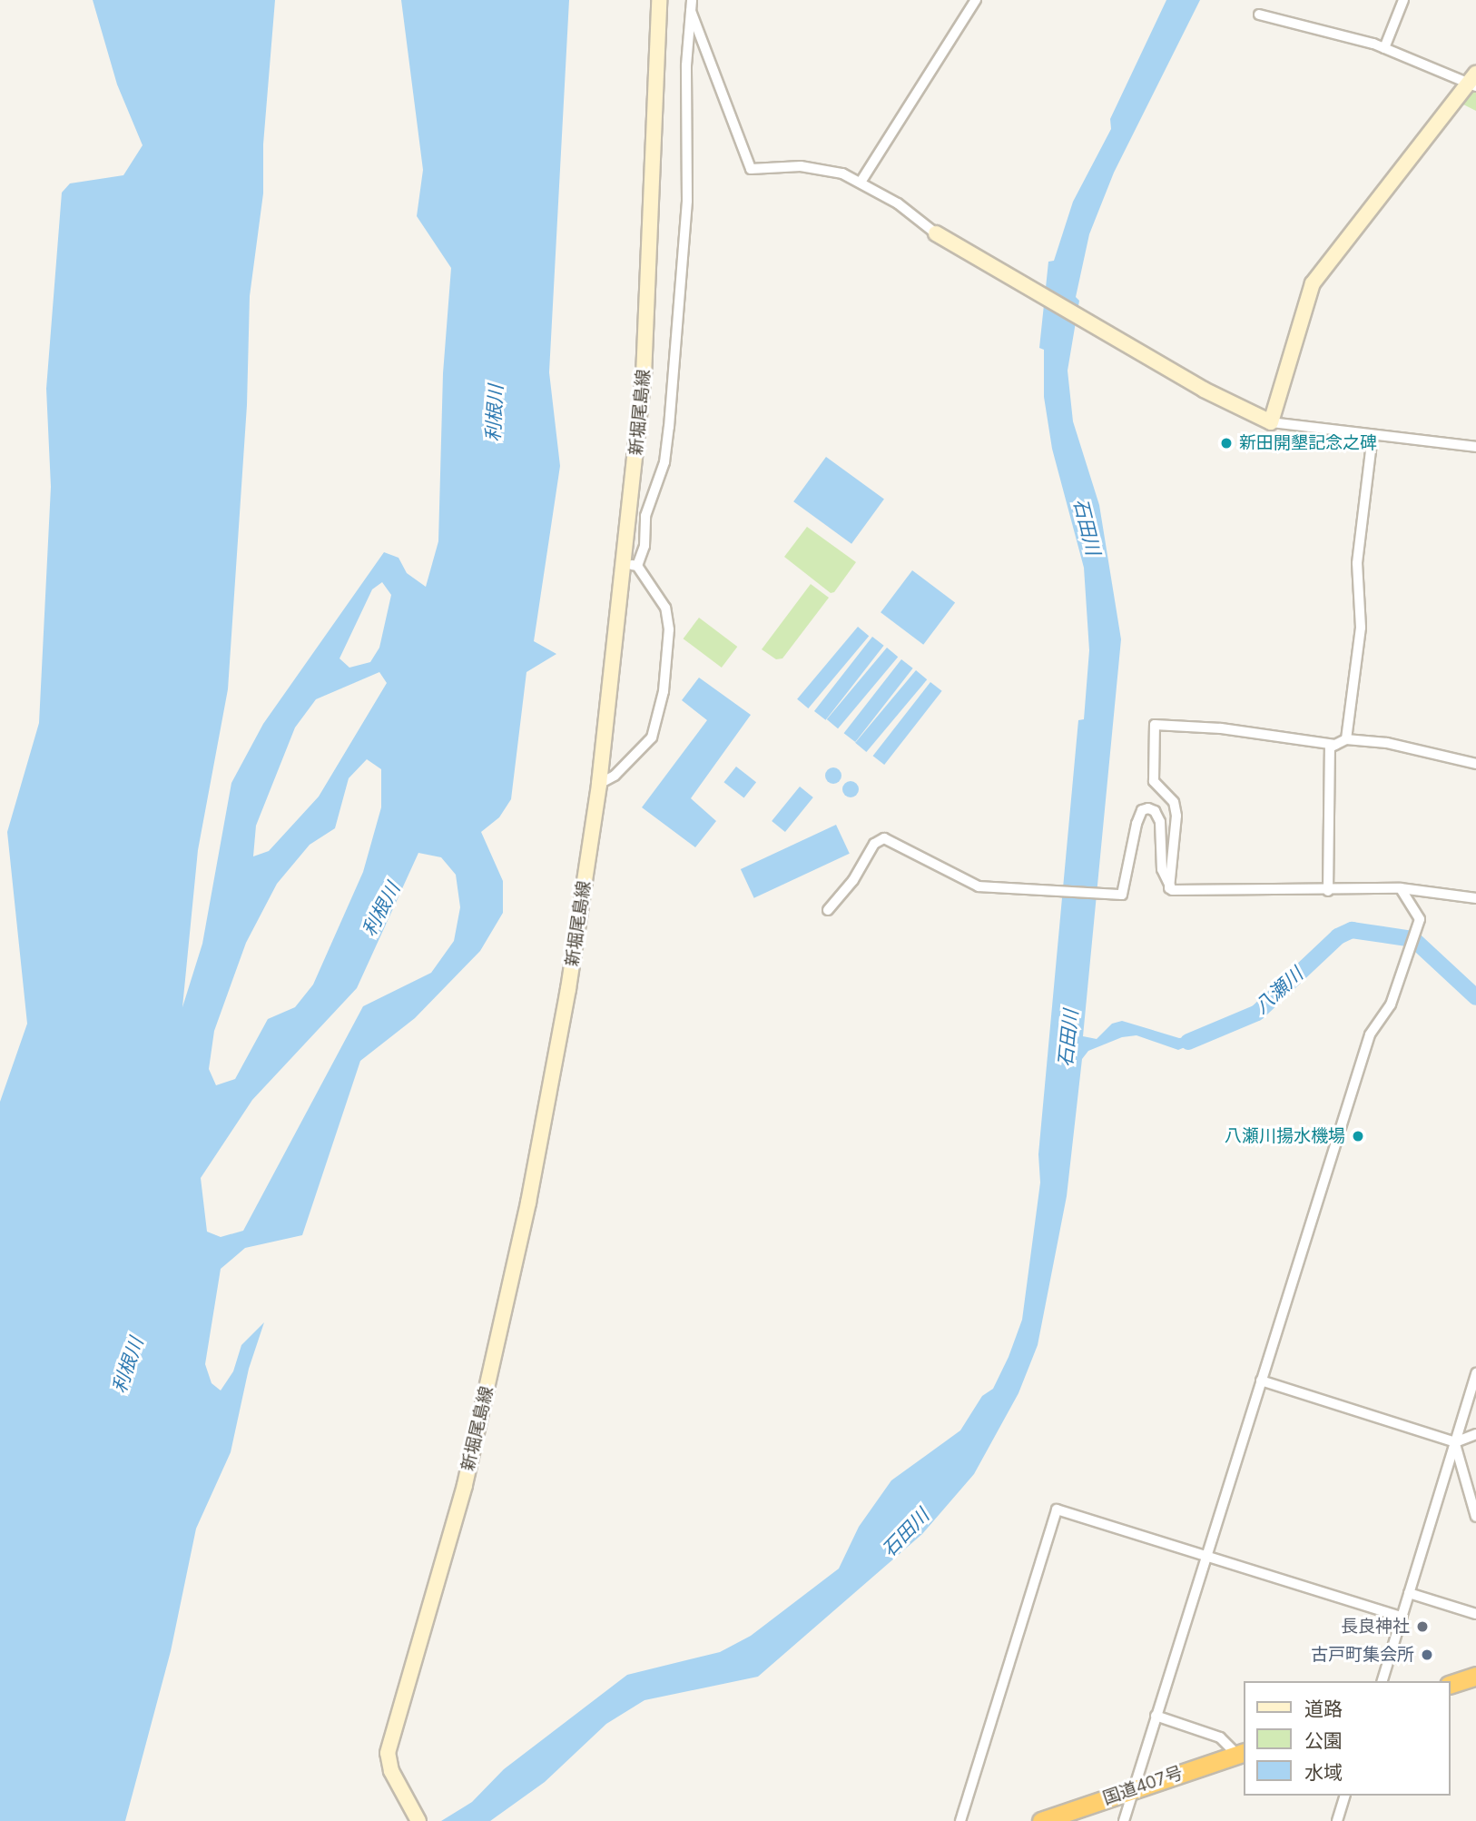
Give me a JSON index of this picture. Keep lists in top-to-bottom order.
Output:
{
  "streets": {
    "highway": ["国道407号"],
    "main road": ["新堀尾島線"]
  },
  "water": ["利根川", "石田川", "八瀬川"],
  "places": [
    "新田開墾記念之碑",
    "八瀬川揚水機場",
    "長良神社",
    "古戸町集会所"
  ],
  "legend": ["道路", "公園", "水域"]
}
